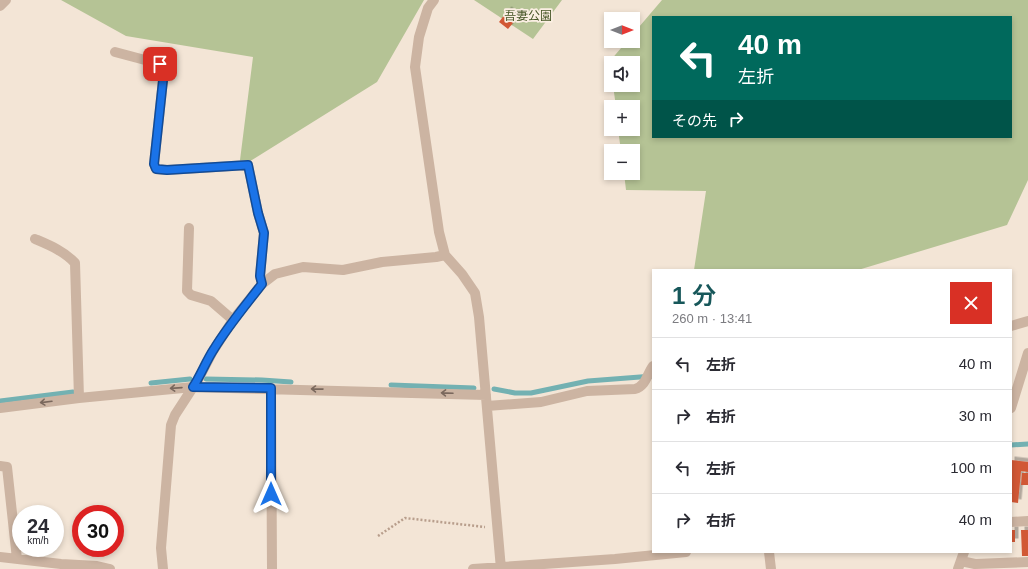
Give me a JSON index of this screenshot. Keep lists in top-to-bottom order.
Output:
{
  "parks": ["吾妻公園"],
  "north": "right",
  "page": {
    "map_buttons": ["+", "−"],
    "turn": ["40 m", "左折"],
    "then": "その先",
    "heading": ["1 分", "260 m · 13:41"],
    "list": [
      {
        "name": "左折",
        "value": "40 m"
      },
      {
        "name": "右折",
        "value": "30 m"
      },
      {
        "name": "左折",
        "value": "100 m"
      },
      {
        "name": "右折",
        "value": "40 m"
      }
    ],
    "speed": "24 km/h",
    "limit": "30"
  }
}
